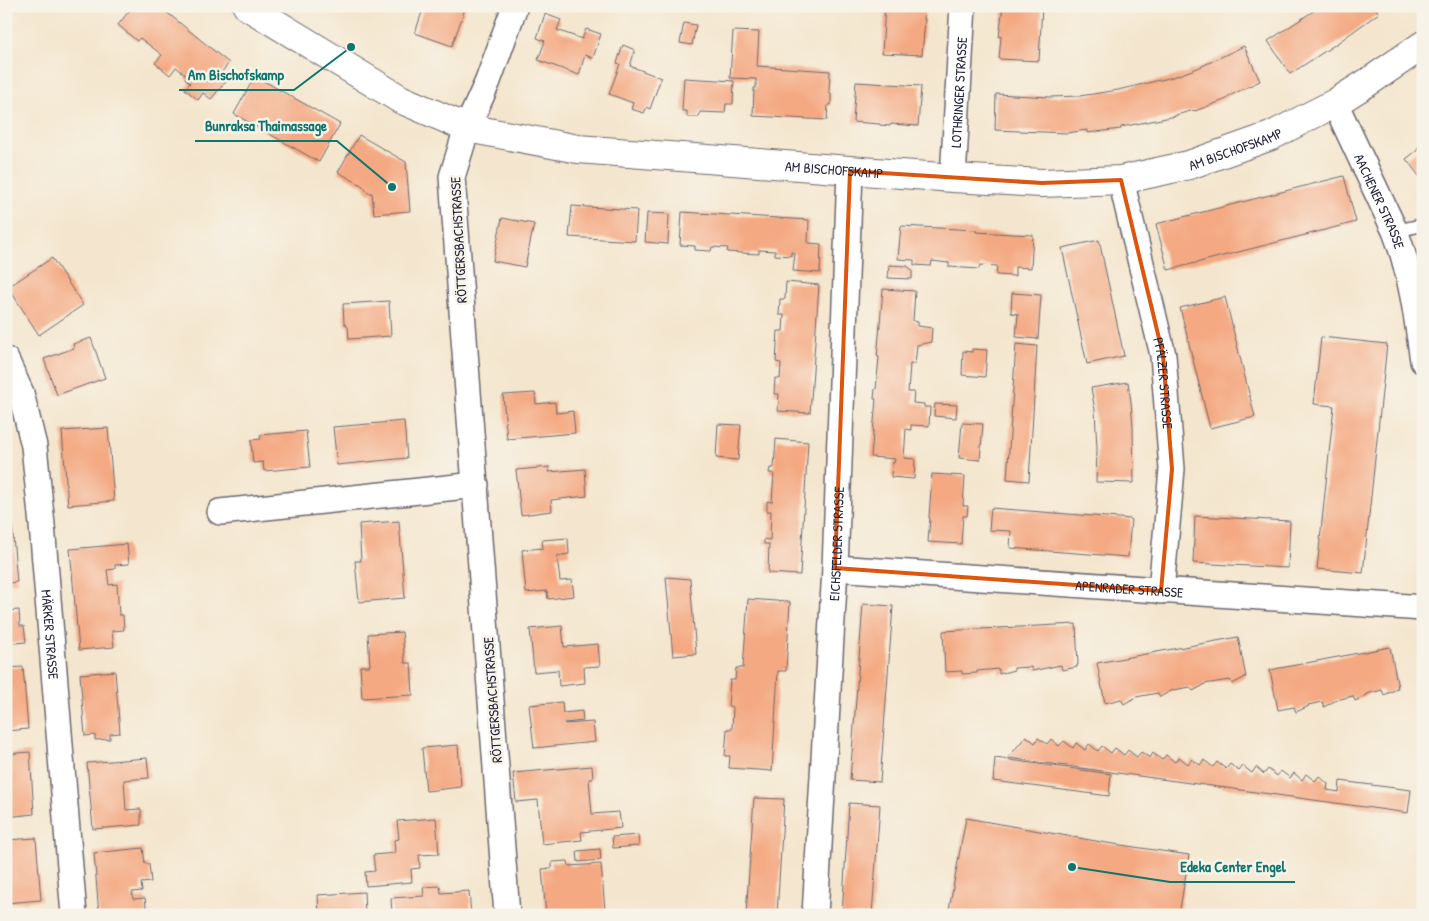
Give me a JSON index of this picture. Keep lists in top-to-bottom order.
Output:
{
  "streets": {
    "street": [
      "LOTHRINGER STRASSE",
      "AM BISCHOFSKAMP",
      "AACHENER STRASSE",
      "RÖTTGERSBACHSTRASSE",
      "PFÄLZER STRASSE",
      "EICHSFELDER STRASSE",
      "APENRADER STRASSE",
      "MÄRKER STRASSE"
    ]
  },
  "crossings": [
    ["LOTHRINGER STRASSE", "AM BISCHOFSKAMP"],
    ["AM BISCHOFSKAMP", "AACHENER STRASSE"],
    ["AM BISCHOFSKAMP", "RÖTTGERSBACHSTRASSE"],
    ["AM BISCHOFSKAMP", "PFÄLZER STRASSE"],
    ["AM BISCHOFSKAMP", "EICHSFELDER STRASSE"],
    ["PFÄLZER STRASSE", "APENRADER STRASSE"],
    ["EICHSFELDER STRASSE", "APENRADER STRASSE"]
  ],
  "places": ["Am Bischofskamp", "Bunraksa Thaimassage", "Edeka Center Engel"]
}
